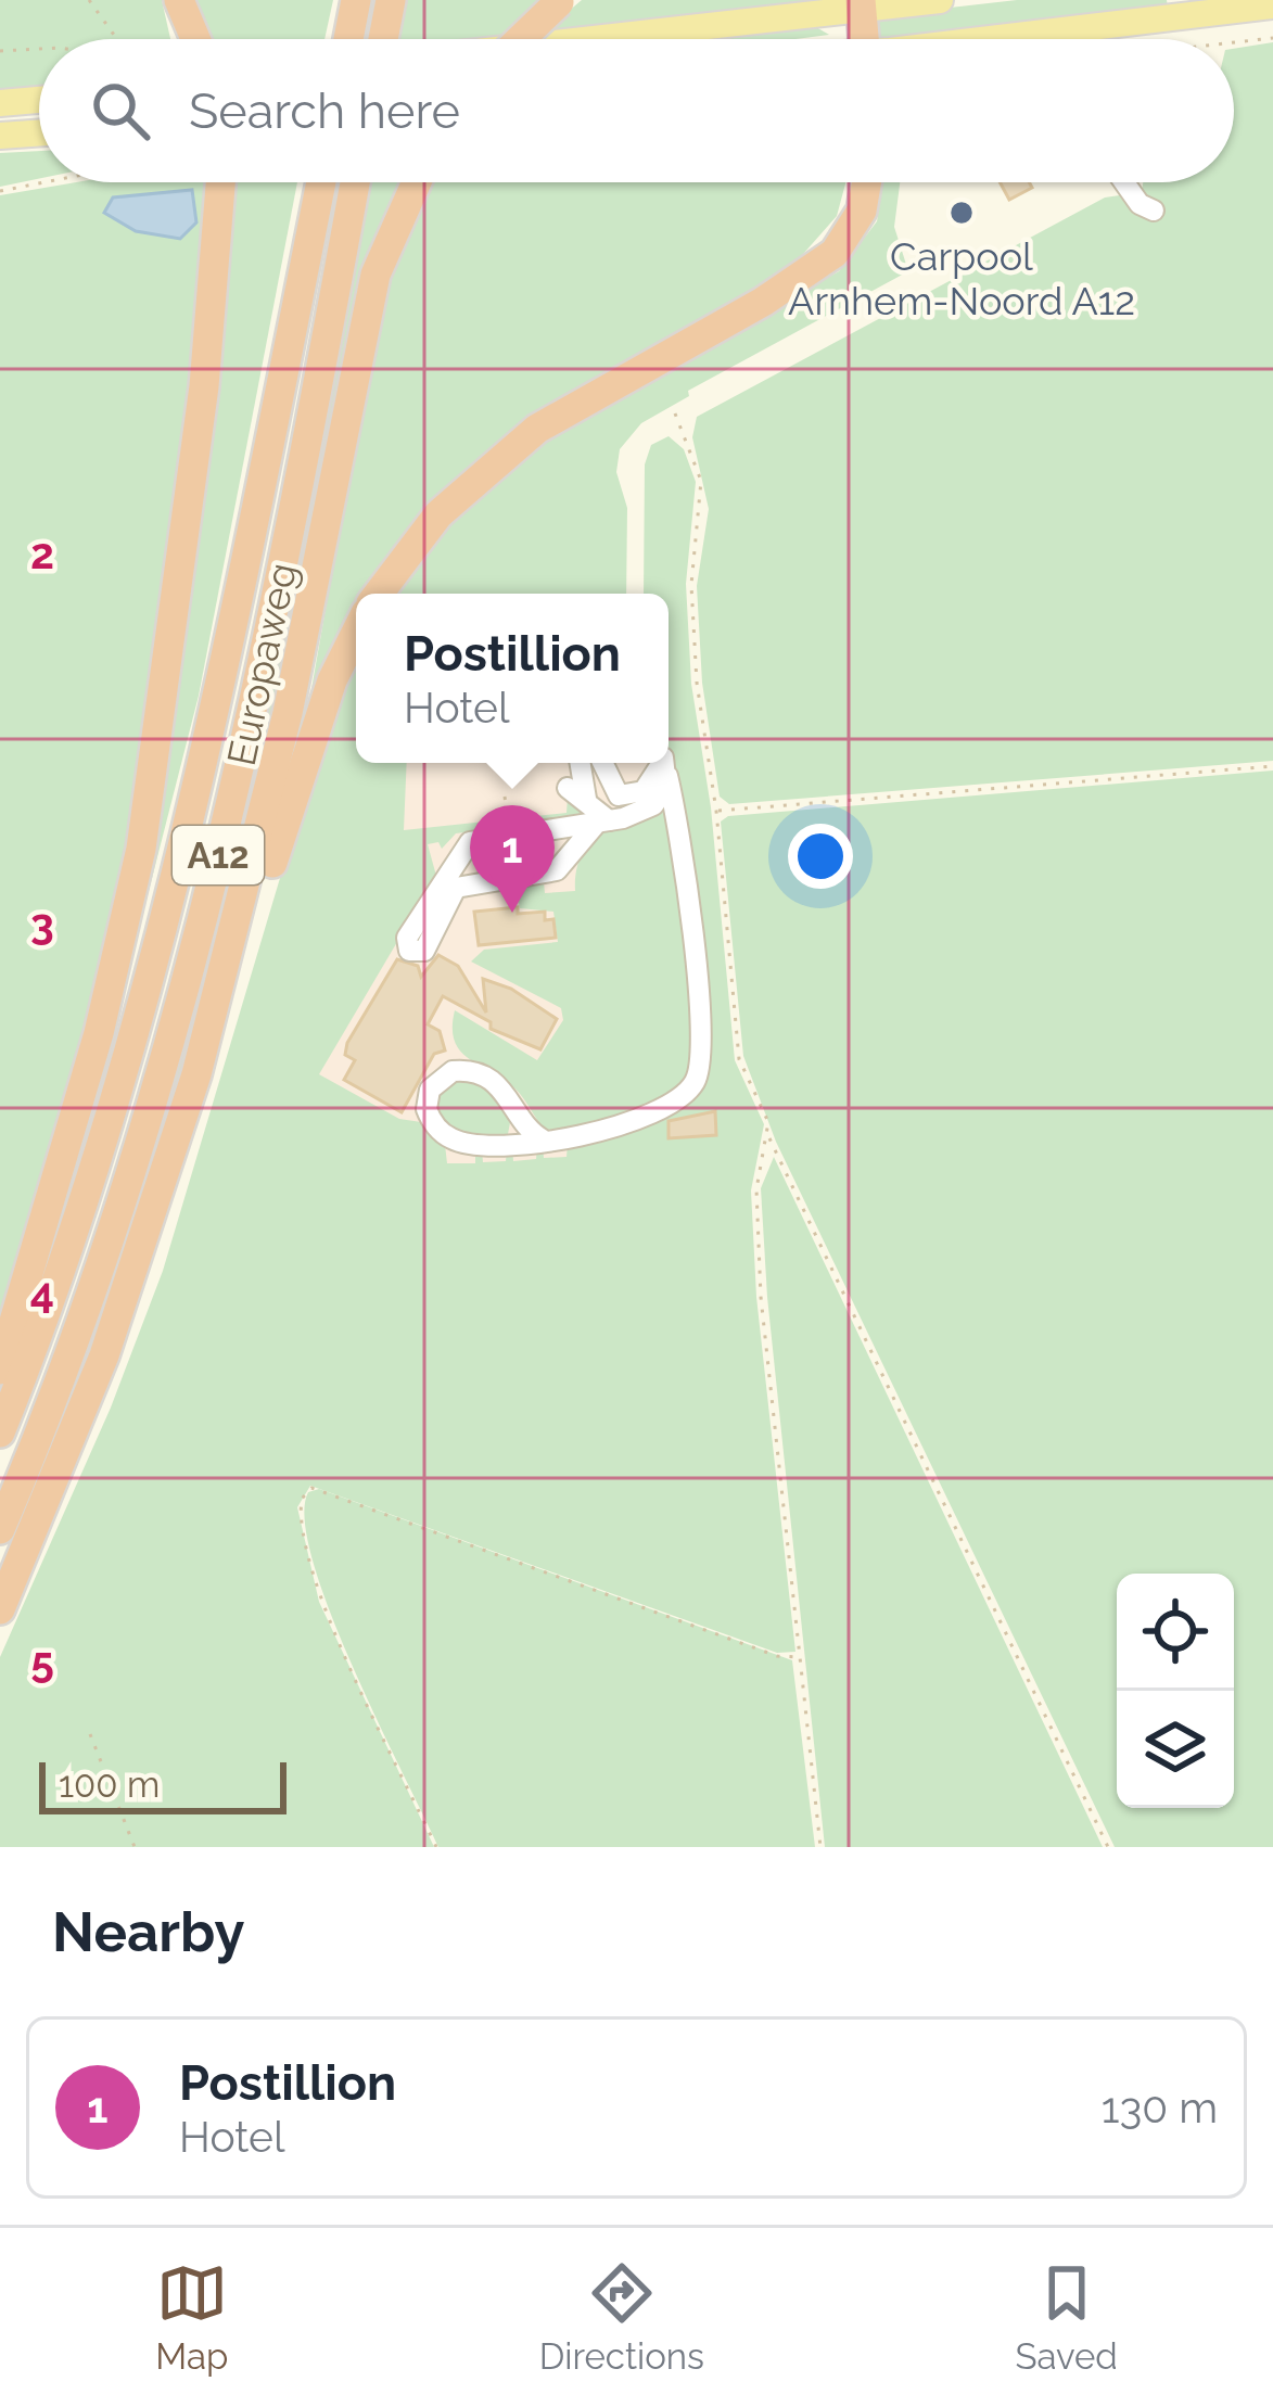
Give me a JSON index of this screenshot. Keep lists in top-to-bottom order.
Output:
{
  "streets": {
    "highway": ["Europaweg", "A12"]
  },
  "places": ["Carpool Arnhem-Noord A12"],
  "scale_bar": "100 m",
  "page": {
    "search": "Search here",
    "popup": ["Postillion", "Hotel"],
    "pins": "1",
    "scale": "100 m",
    "heading": "Nearby",
    "list": [
      {
        "mark": "1",
        "name": "Postillion",
        "note": "Hotel",
        "value": "130 m"
      }
    ],
    "nav": ["Map", "Directions", "Saved"]
  },
  "grid": {
    "rows": [
      "2",
      "3",
      "4",
      "5"
    ]
  }
}
